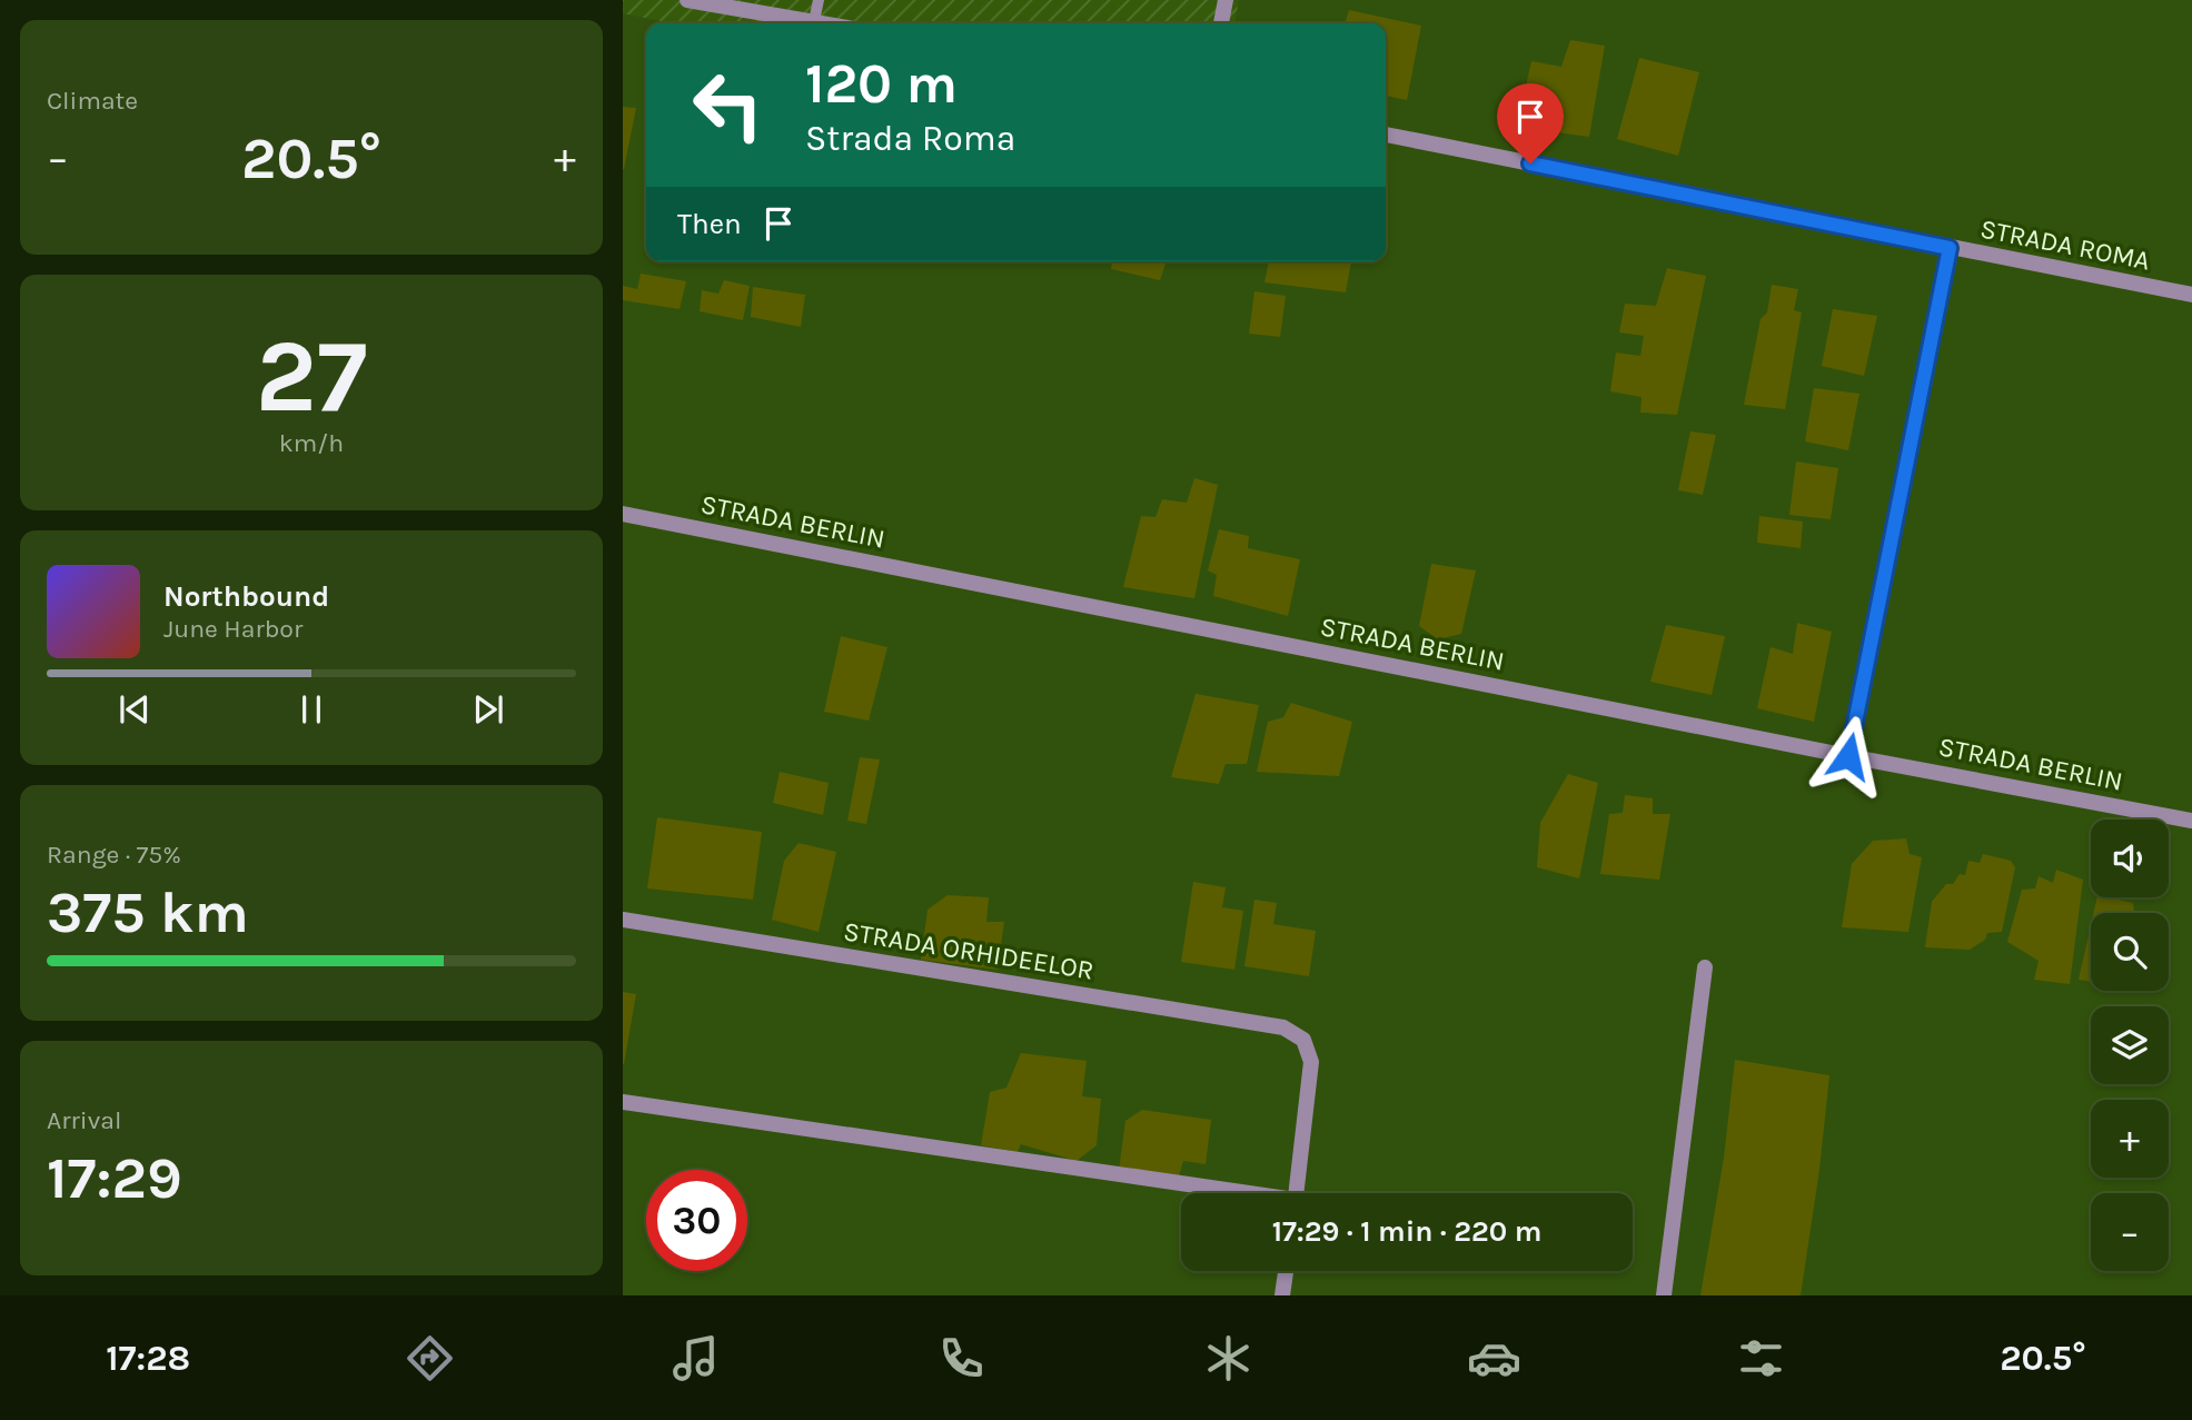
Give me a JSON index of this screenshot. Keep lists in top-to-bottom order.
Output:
{
  "streets": {
    "street": ["STRADA ROMA", "STRADA BERLIN", "STRADA ORHIDEELOR"]
  },
  "page": {
    "tile": [
      "Climate",
      ["27", "km/h"],
      ["Range · 75%", "375 km"],
      ["Arrival", "17:29"]
    ],
    "turn": ["120 m", "Strada Roma"],
    "heat": ["−", "20.5°", "+"],
    "then": "Then",
    "song": ["Northbound", "June Harbor"],
    "map_buttons": ["+", "−"],
    "limit": "30",
    "trip": "17:29 · 1 min · 220 m",
    "tabs": ["17:28", "20.5°"]
  }
}
